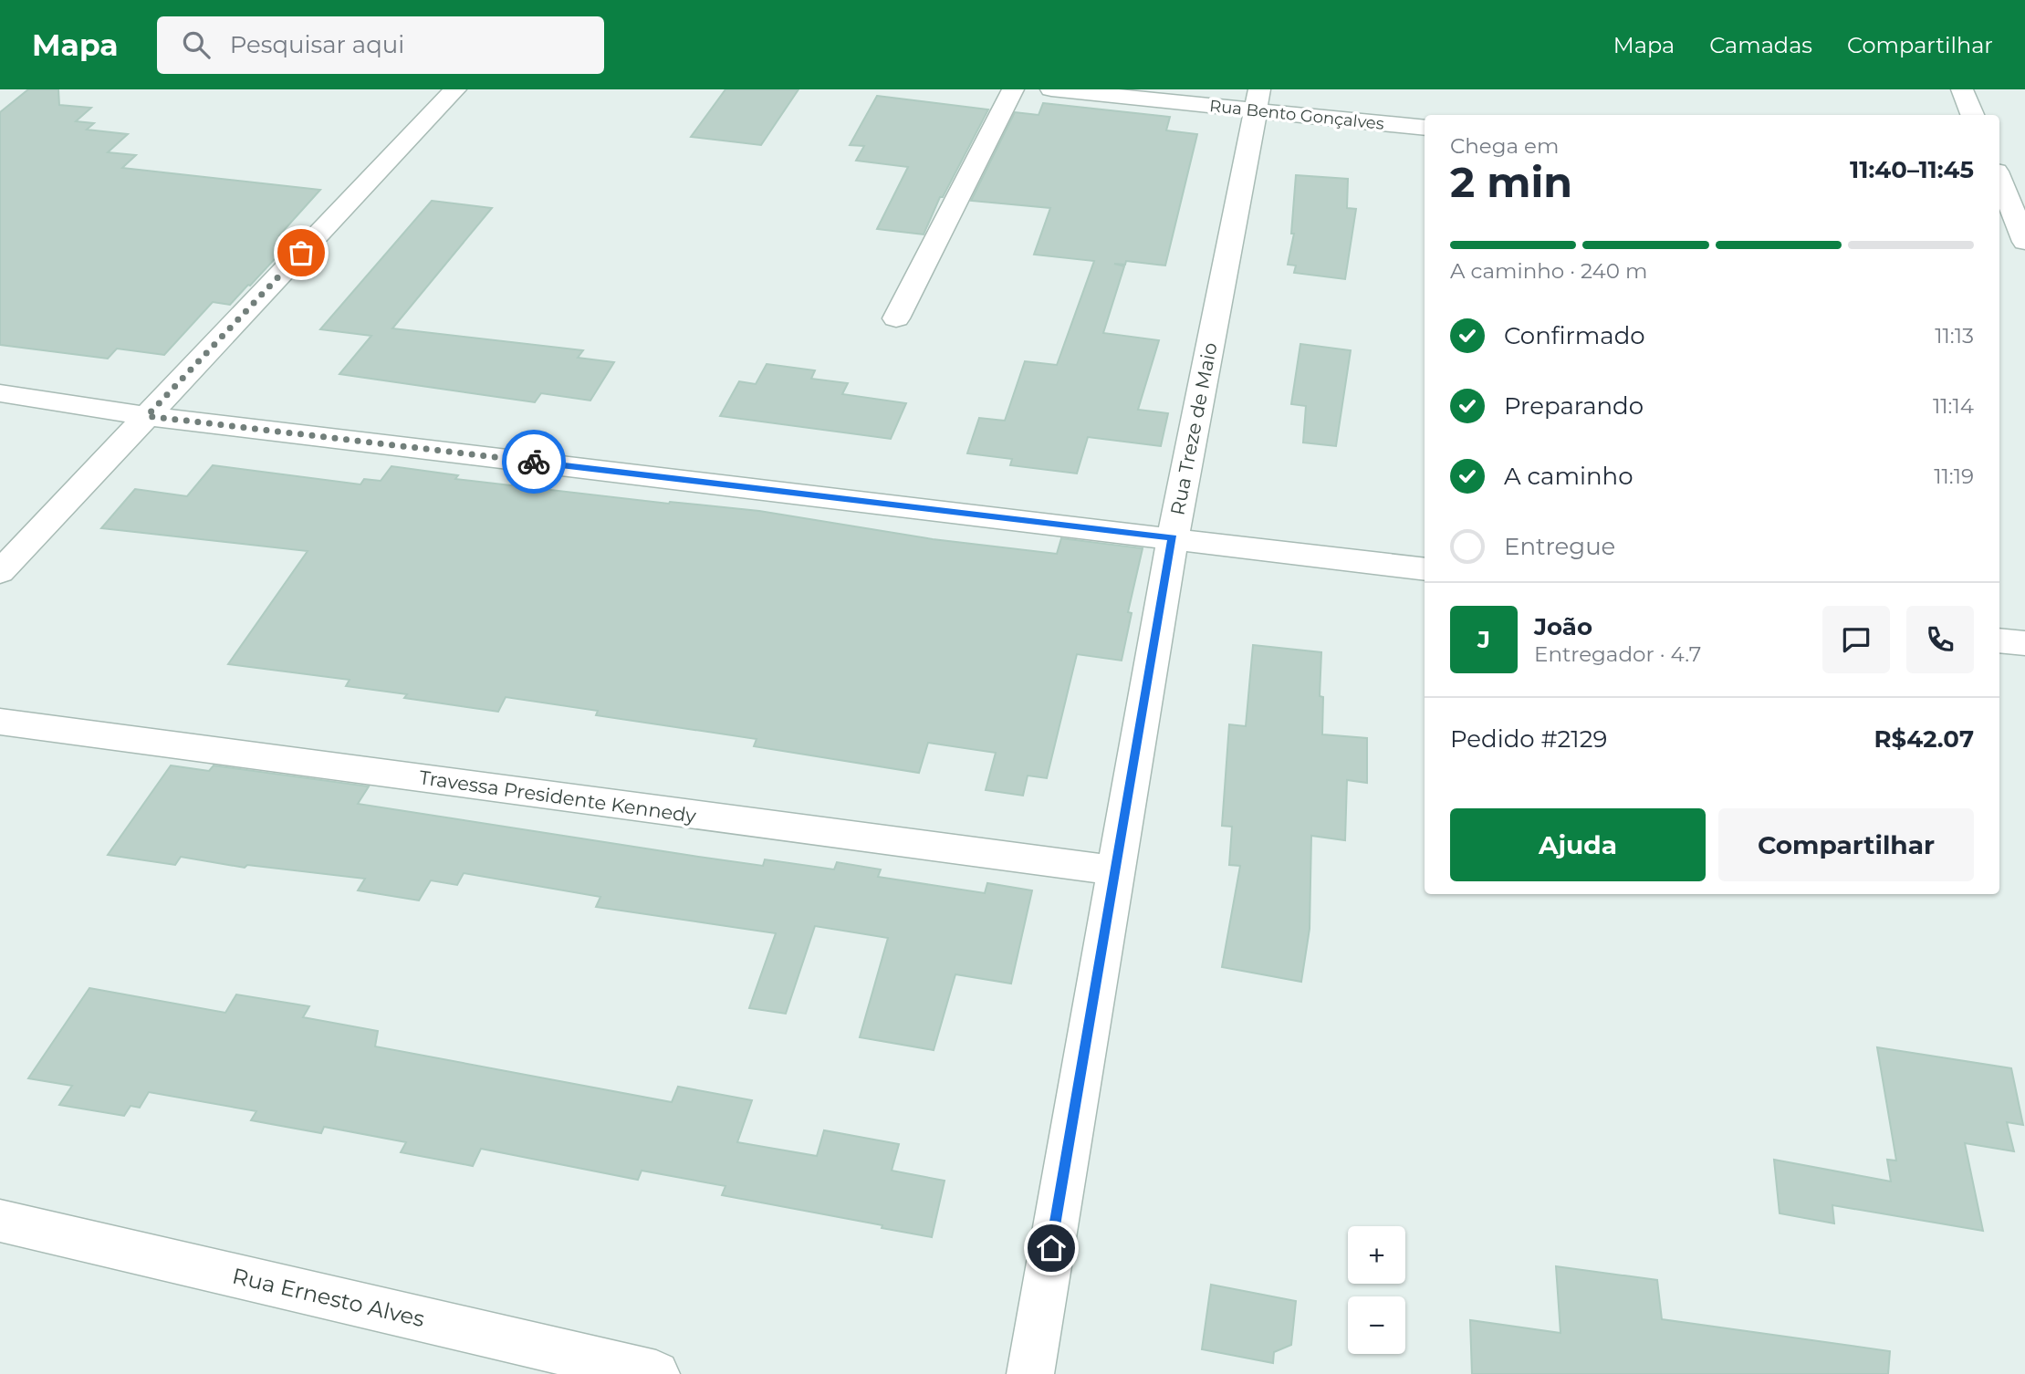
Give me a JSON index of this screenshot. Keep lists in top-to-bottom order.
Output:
{
  "streets": {
    "street": [
      "Rua Bento Gonçalves",
      "Rua Treze de Maio",
      "Travessa Presidente Kennedy",
      "Rua Ernesto Alves"
    ]
  },
  "crossings": [
    ["Rua Bento Gonçalves", "Rua Treze de Maio"],
    ["Rua Treze de Maio", "Travessa Presidente Kennedy"]
  ],
  "page": {
    "header": "Mapa",
    "search": "Pesquisar aqui",
    "nav": ["Mapa", "Camadas", "Compartilhar"],
    "heading": ["2 min", "Chega em", "11:40–11:45"],
    "panel": [
      "João",
      "Entregador · 4.7",
      "Pedido #2129",
      "R$42.07"
    ],
    "bar": "A caminho · 240 m",
    "list": [
      ["Confirmado", "11:13"],
      ["Preparando", "11:14"],
      ["A caminho", "11:19"],
      "Entregue"
    ],
    "round": "J",
    "buttons": ["Ajuda", "Compartilhar"],
    "map_buttons": ["+", "−"]
  }
}
